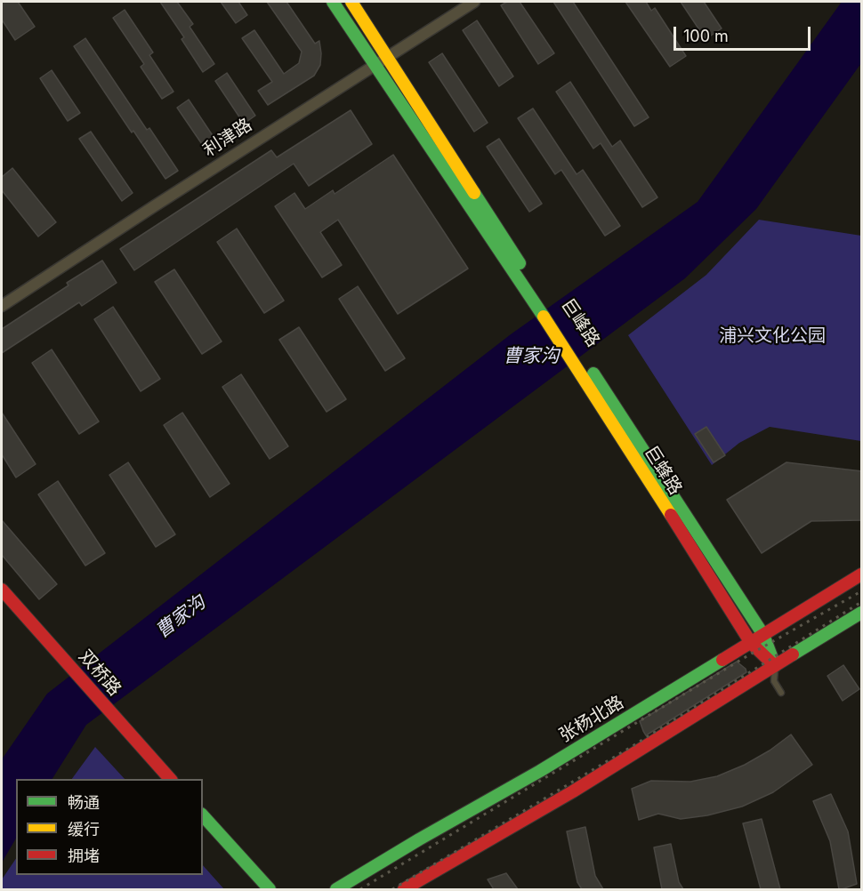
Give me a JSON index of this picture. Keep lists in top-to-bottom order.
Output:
{
  "streets": {
    "main road": [
      "巨峰路",
      "巨蜂路",
      "双桥路",
      "张杨北路"
    ],
    "street": ["利津路"]
  },
  "crossings": [
    ["利津路", "巨峰路"],
    ["巨峰路", "巨蜂路"],
    ["巨峰路", "张杨北路"],
    ["巨蜂路", "张杨北路"]
  ],
  "water": ["曹家沟"],
  "parks": ["浦兴文化公园"],
  "legend": ["畅通", "缓行", "拥堵"],
  "scale_bar": "100 m"
}
